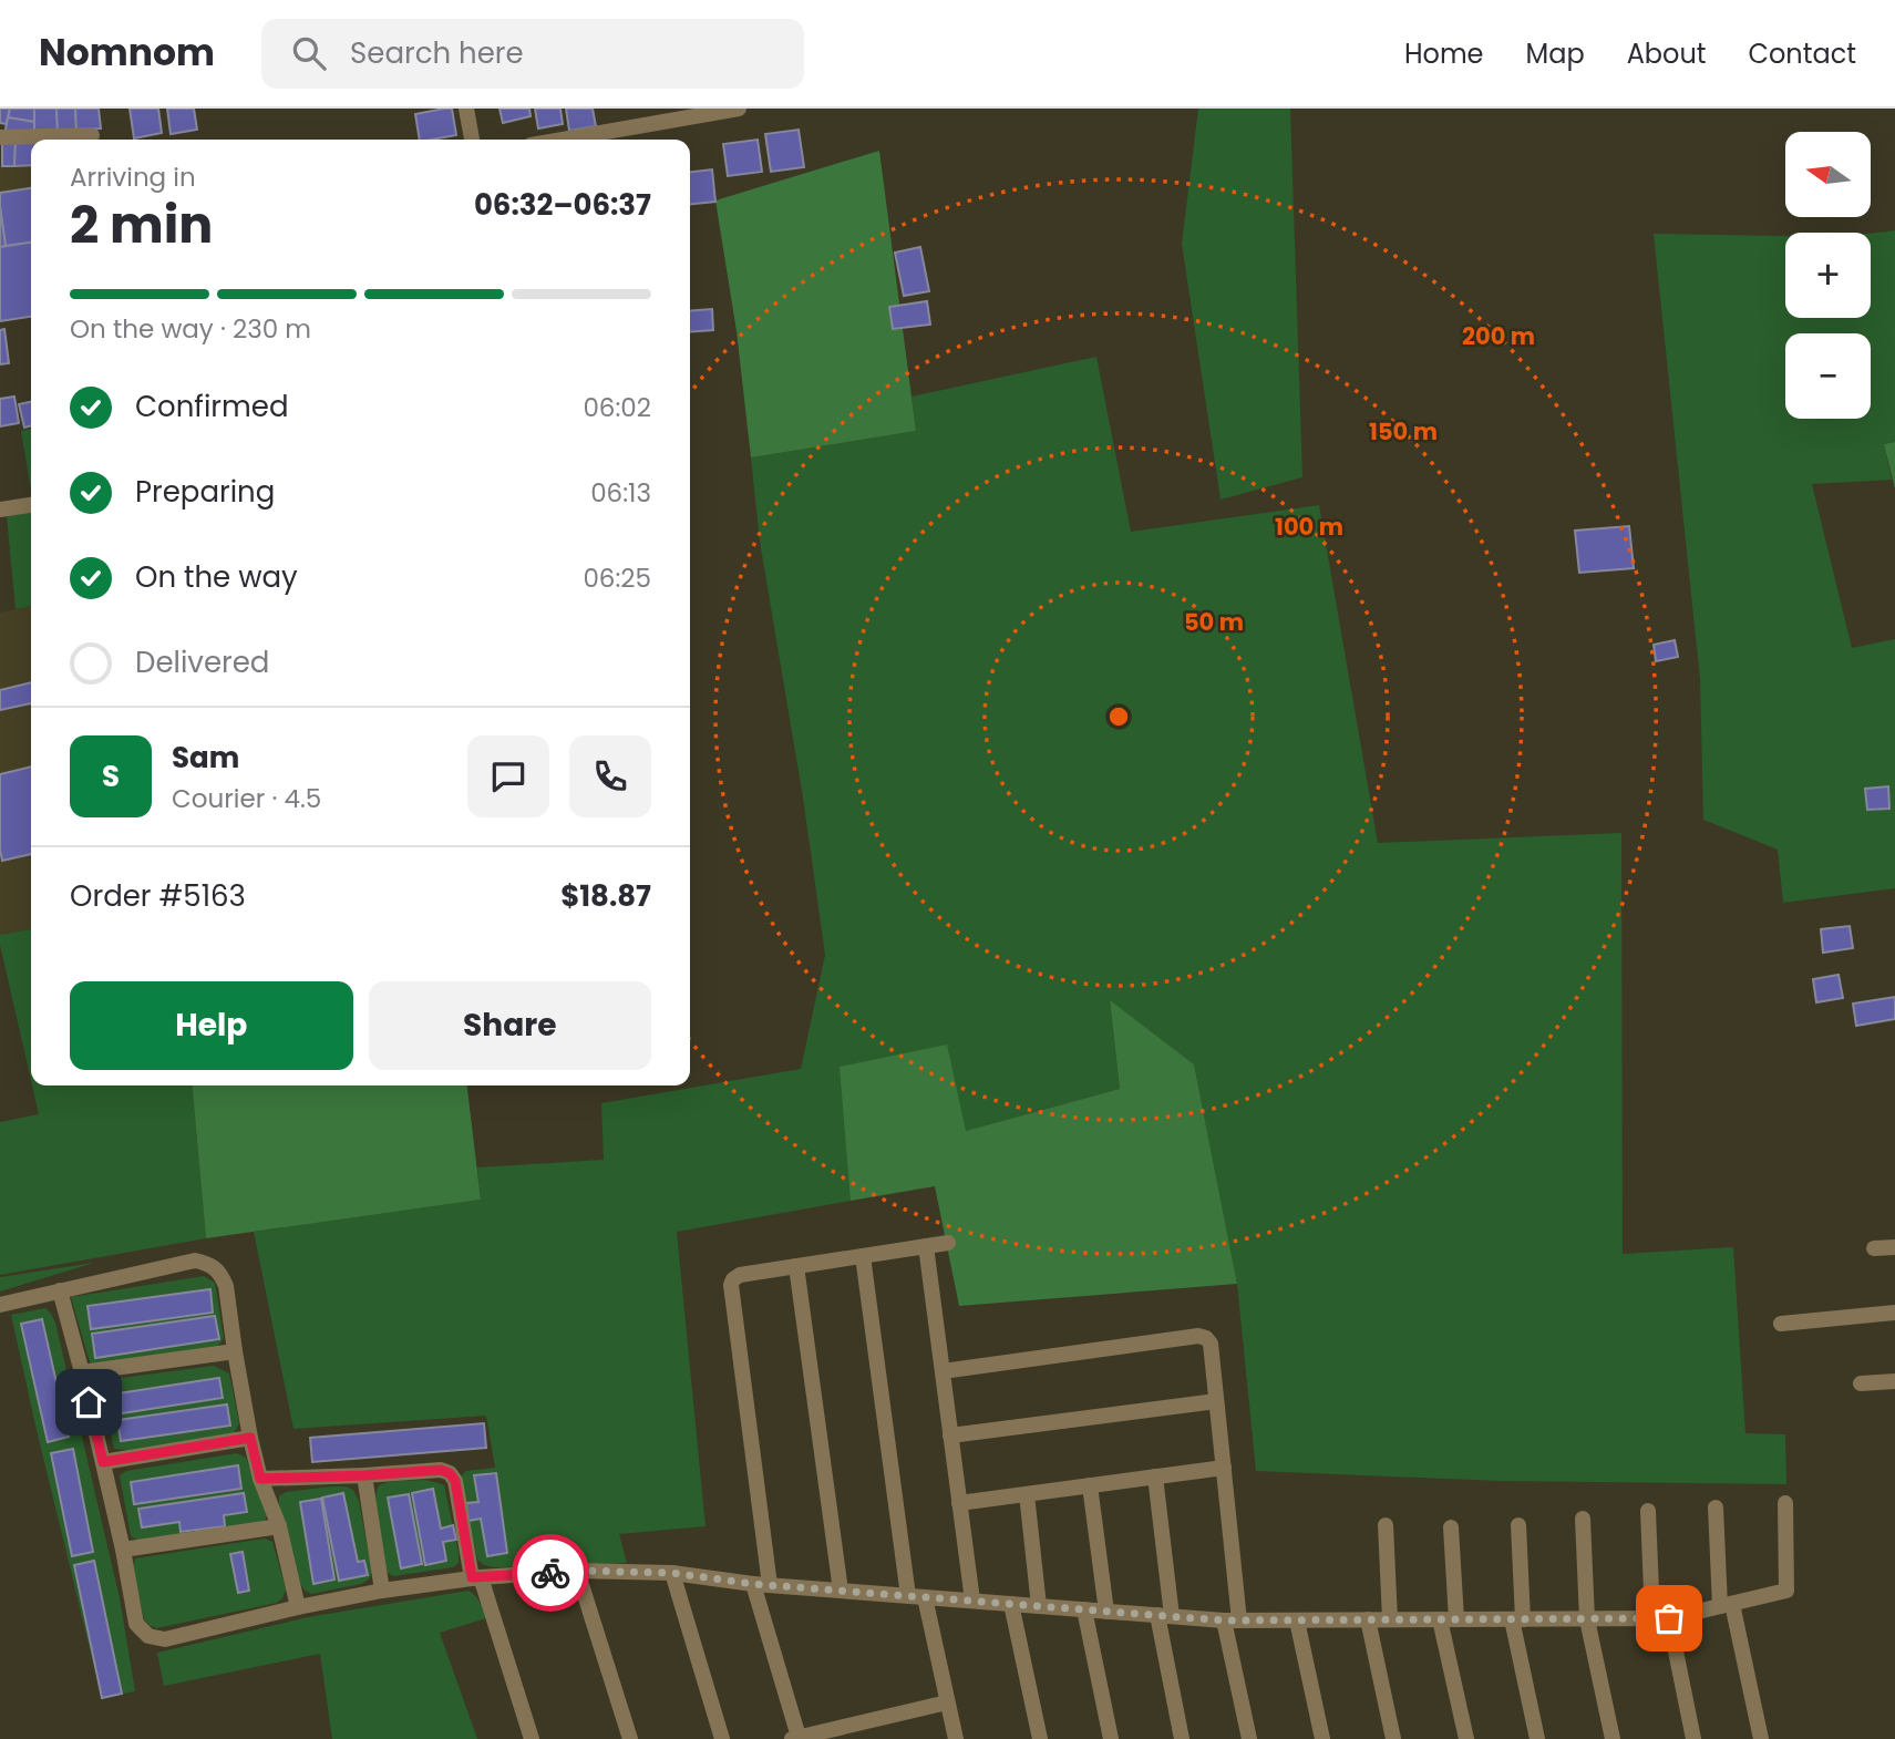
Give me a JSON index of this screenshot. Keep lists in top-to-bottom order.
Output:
{
  "north": "left",
  "page": {
    "header": "Nomnom",
    "search": "Search here",
    "nav": [
      "Home",
      "Map",
      "About",
      "Contact"
    ],
    "map_buttons": ["+", "−"],
    "heading": ["2 min", "Arriving in", "06:32–06:37"],
    "panel": [
      "Sam",
      "Courier · 4.5",
      "Order #5163",
      "$18.87"
    ],
    "bar": "On the way · 230 m",
    "list": [
      ["Confirmed", "06:02"],
      ["Preparing", "06:13"],
      ["On the way", "06:25"],
      "Delivered"
    ],
    "round": "S",
    "buttons": ["Help", "Share"]
  },
  "rings": [
    "200 m",
    "150 m",
    "100 m",
    "50 m"
  ]
}
